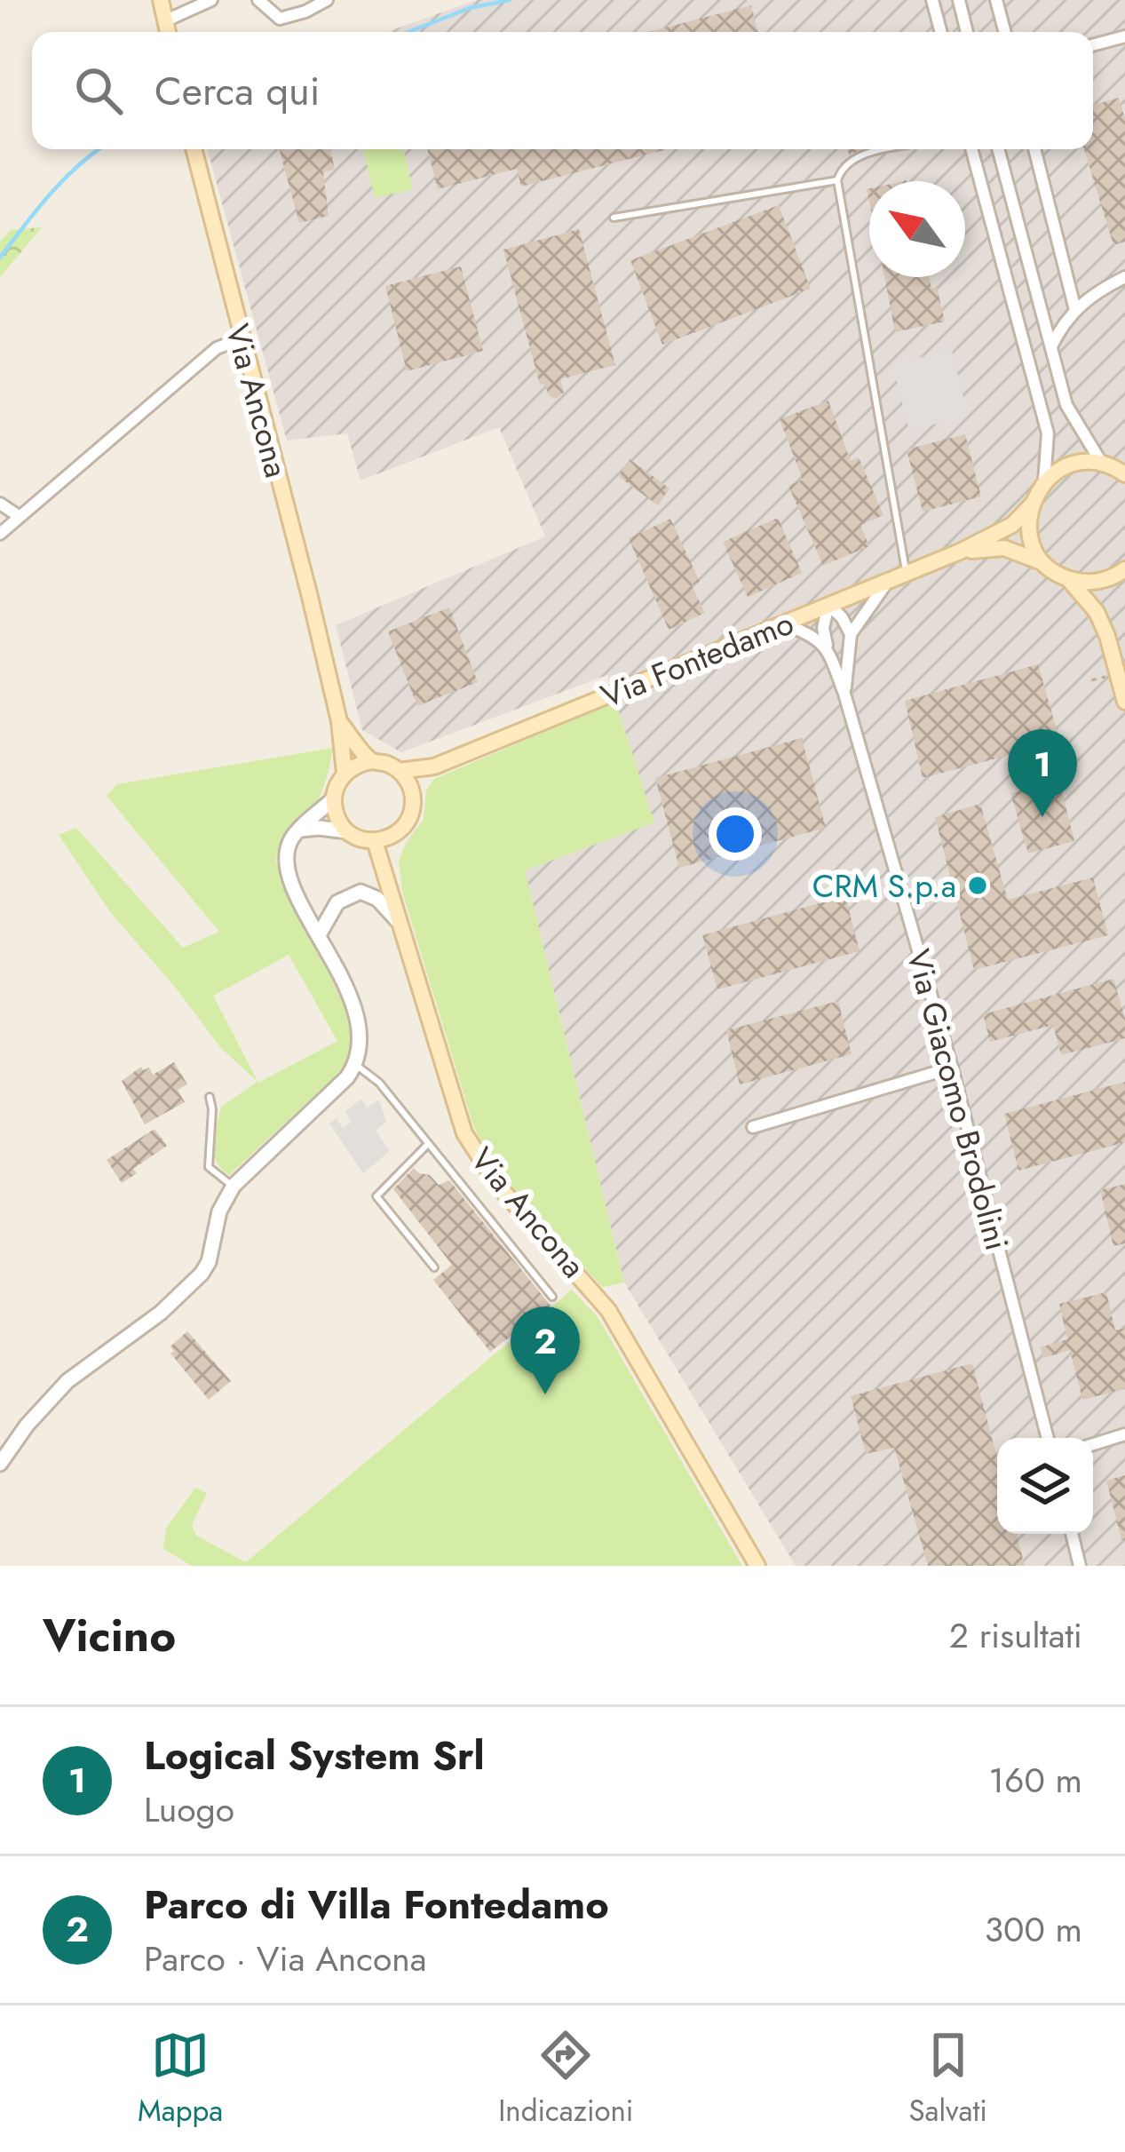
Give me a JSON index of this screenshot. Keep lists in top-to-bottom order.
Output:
{
  "streets": {
    "main road": ["Via Ancona", "Via Fontedamo"],
    "street": ["Via Giacomo Brodolini"]
  },
  "crossings": [
    ["Via Ancona", "Via Fontedamo"],
    ["Via Fontedamo", "Via Giacomo Brodolini"]
  ],
  "places": ["CRM S.p.a"],
  "north": "top left",
  "page": {
    "search": "Cerca qui",
    "pins": ["1", "2"],
    "heading": ["Vicino", "2 risultati"],
    "list": [
      {
        "mark": "1",
        "name": "Logical System Srl",
        "note": "Luogo",
        "value": "160 m"
      },
      {
        "mark": "2",
        "name": "Parco di Villa Fontedamo",
        "note": "Parco · Via Ancona",
        "value": "300 m"
      }
    ],
    "nav": ["Mappa", "Indicazioni", "Salvati"]
  }
}
